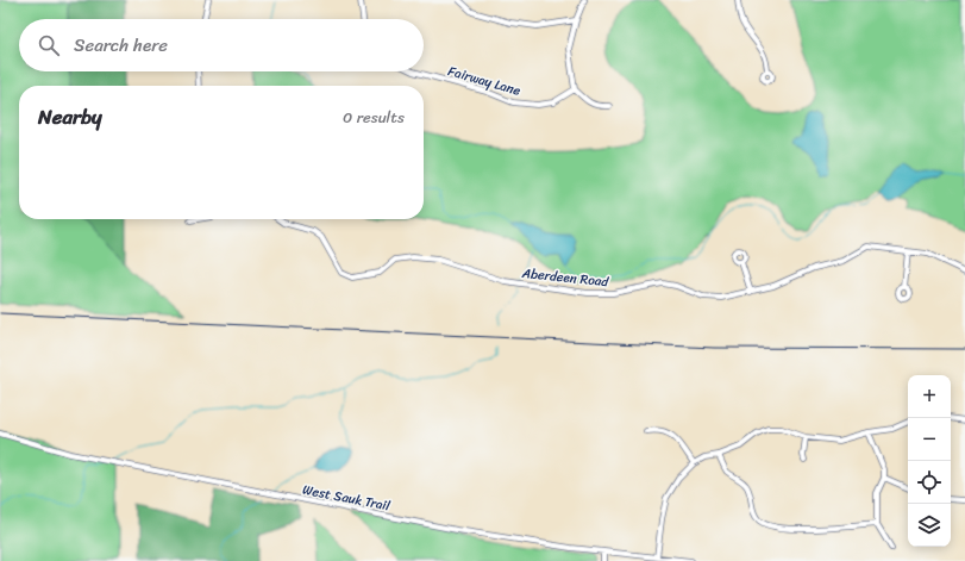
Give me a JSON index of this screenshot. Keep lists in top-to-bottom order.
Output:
{
  "streets": {
    "street": ["Fairway Lane", "Aberdeen Road", "West Sauk Trail"]
  },
  "page": {
    "search": "Search here",
    "heading": ["Nearby", "0 results"],
    "map_buttons": ["+", "−"]
  }
}
